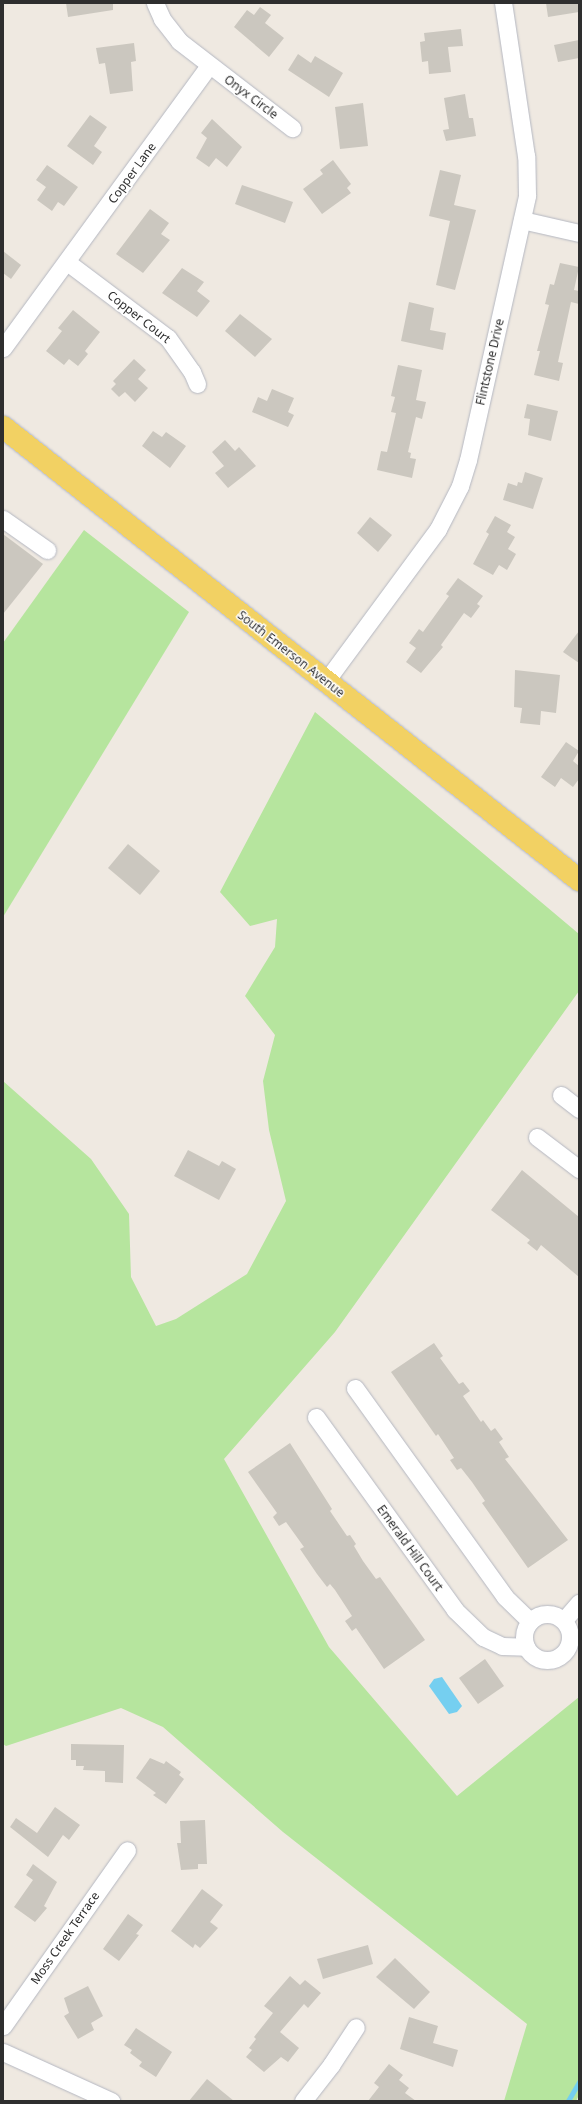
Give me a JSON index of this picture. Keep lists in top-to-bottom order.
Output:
{
  "streets": {
    "main road": ["South Emerson Avenue"],
    "street": [
      "Onyx Circle",
      "Copper Lane",
      "Copper Court",
      "Flintstone Drive",
      "Emerald Hill Court",
      "Moss Creek Terrace"
    ]
  },
  "crossings": [
    ["Onyx Circle", "Copper Lane"],
    ["Copper Lane", "Copper Court"],
    ["Flintstone Drive", "South Emerson Avenue"]
  ]
}
